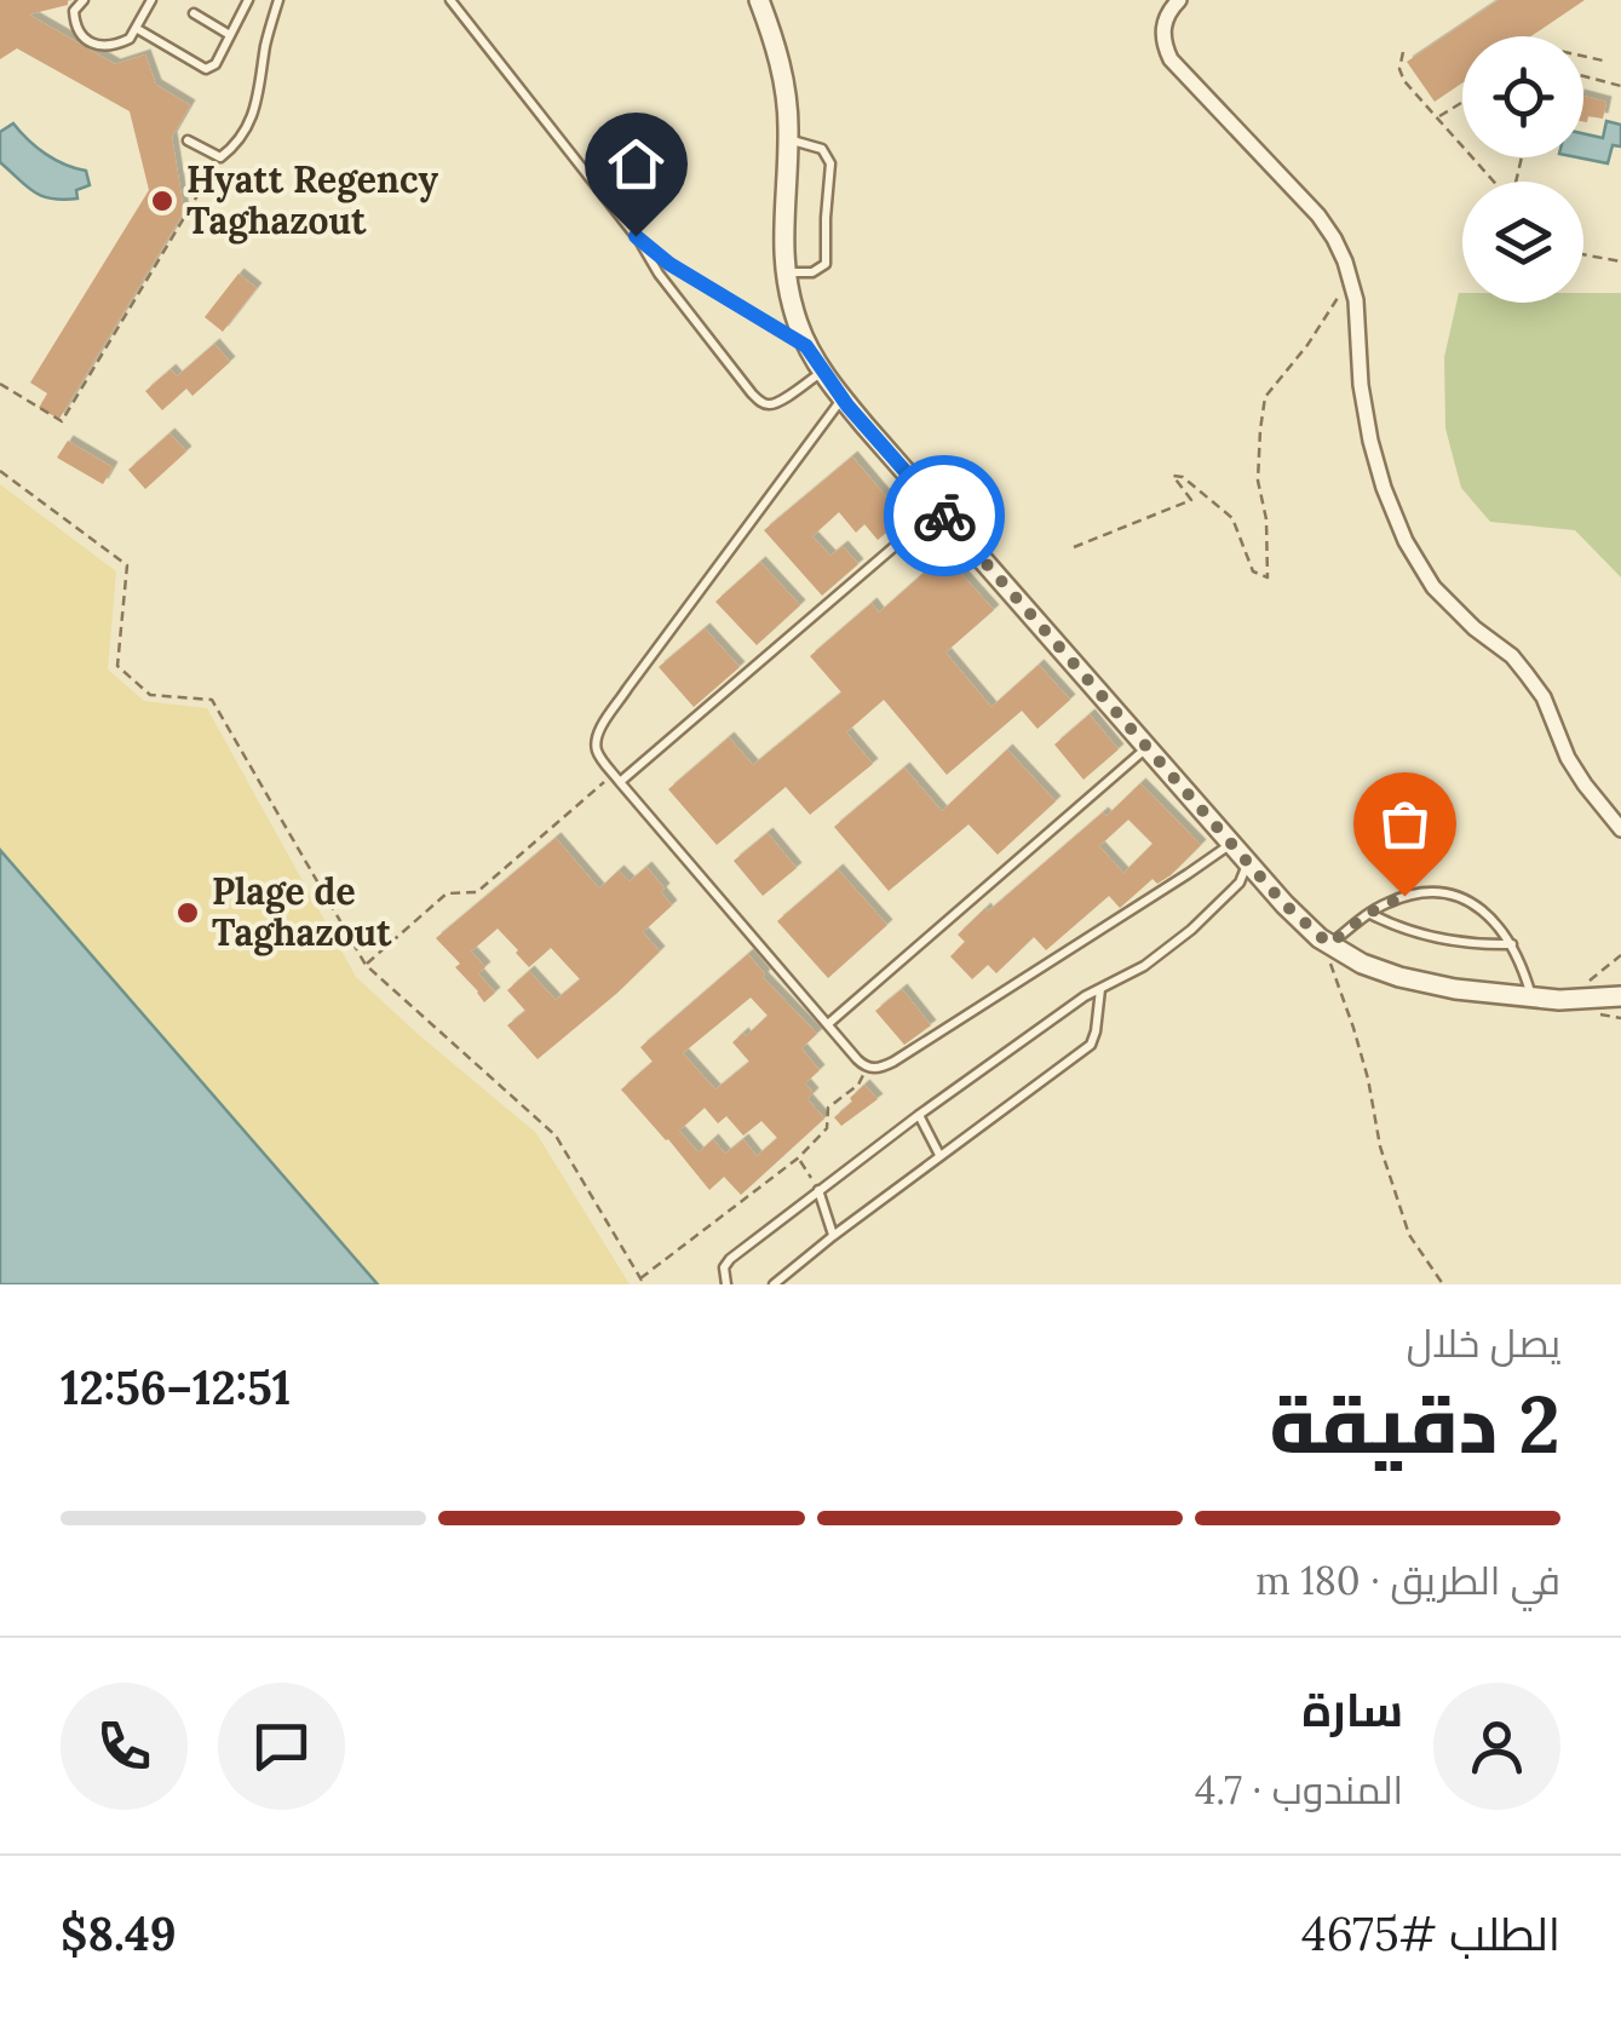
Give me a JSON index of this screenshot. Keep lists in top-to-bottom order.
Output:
{
  "places": ["Hyatt Regency Taghazout", "Plage de Taghazout"],
  "page": {
    "heading": ["2 دقيقة", "يصل خلال", "12:51–12:56"],
    "panel": [
      "سارة",
      "المندوب · 4.7",
      "الطلب #4675",
      "$8.49"
    ],
    "bar": "في الطريق · 180 m"
  }
}
